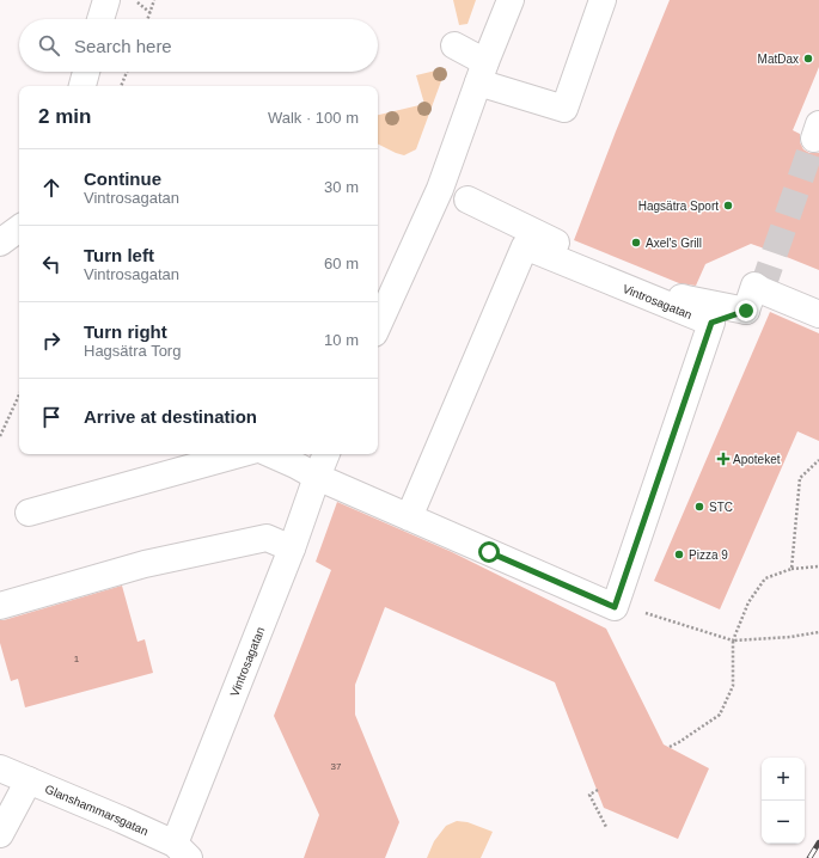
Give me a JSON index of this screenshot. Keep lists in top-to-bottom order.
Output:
{
  "streets": {
    "street": ["Vintrosagatan", "Glanshammarsgatan"]
  },
  "crossings": [
    ["Vintrosagatan", "Glanshammarsgatan"]
  ],
  "places": {
    "other": [
      "MatDax",
      "Hagsätra Sport",
      "Axel's Grill",
      "STC",
      "Pizza 9"
    ],
    "health": ["Apoteket"]
  },
  "house_numbers": ["1", "37"],
  "page": {
    "search": "Search here",
    "heading": ["2 min", "Walk · 100 m"],
    "list": [
      ["Continue", "Vintrosagatan", "30 m"],
      ["Turn left", "Vintrosagatan", "60 m"],
      ["Turn right", "Hagsätra Torg", "10 m"],
      "Arrive at destination"
    ],
    "map_buttons": ["+", "−"]
  }
}
